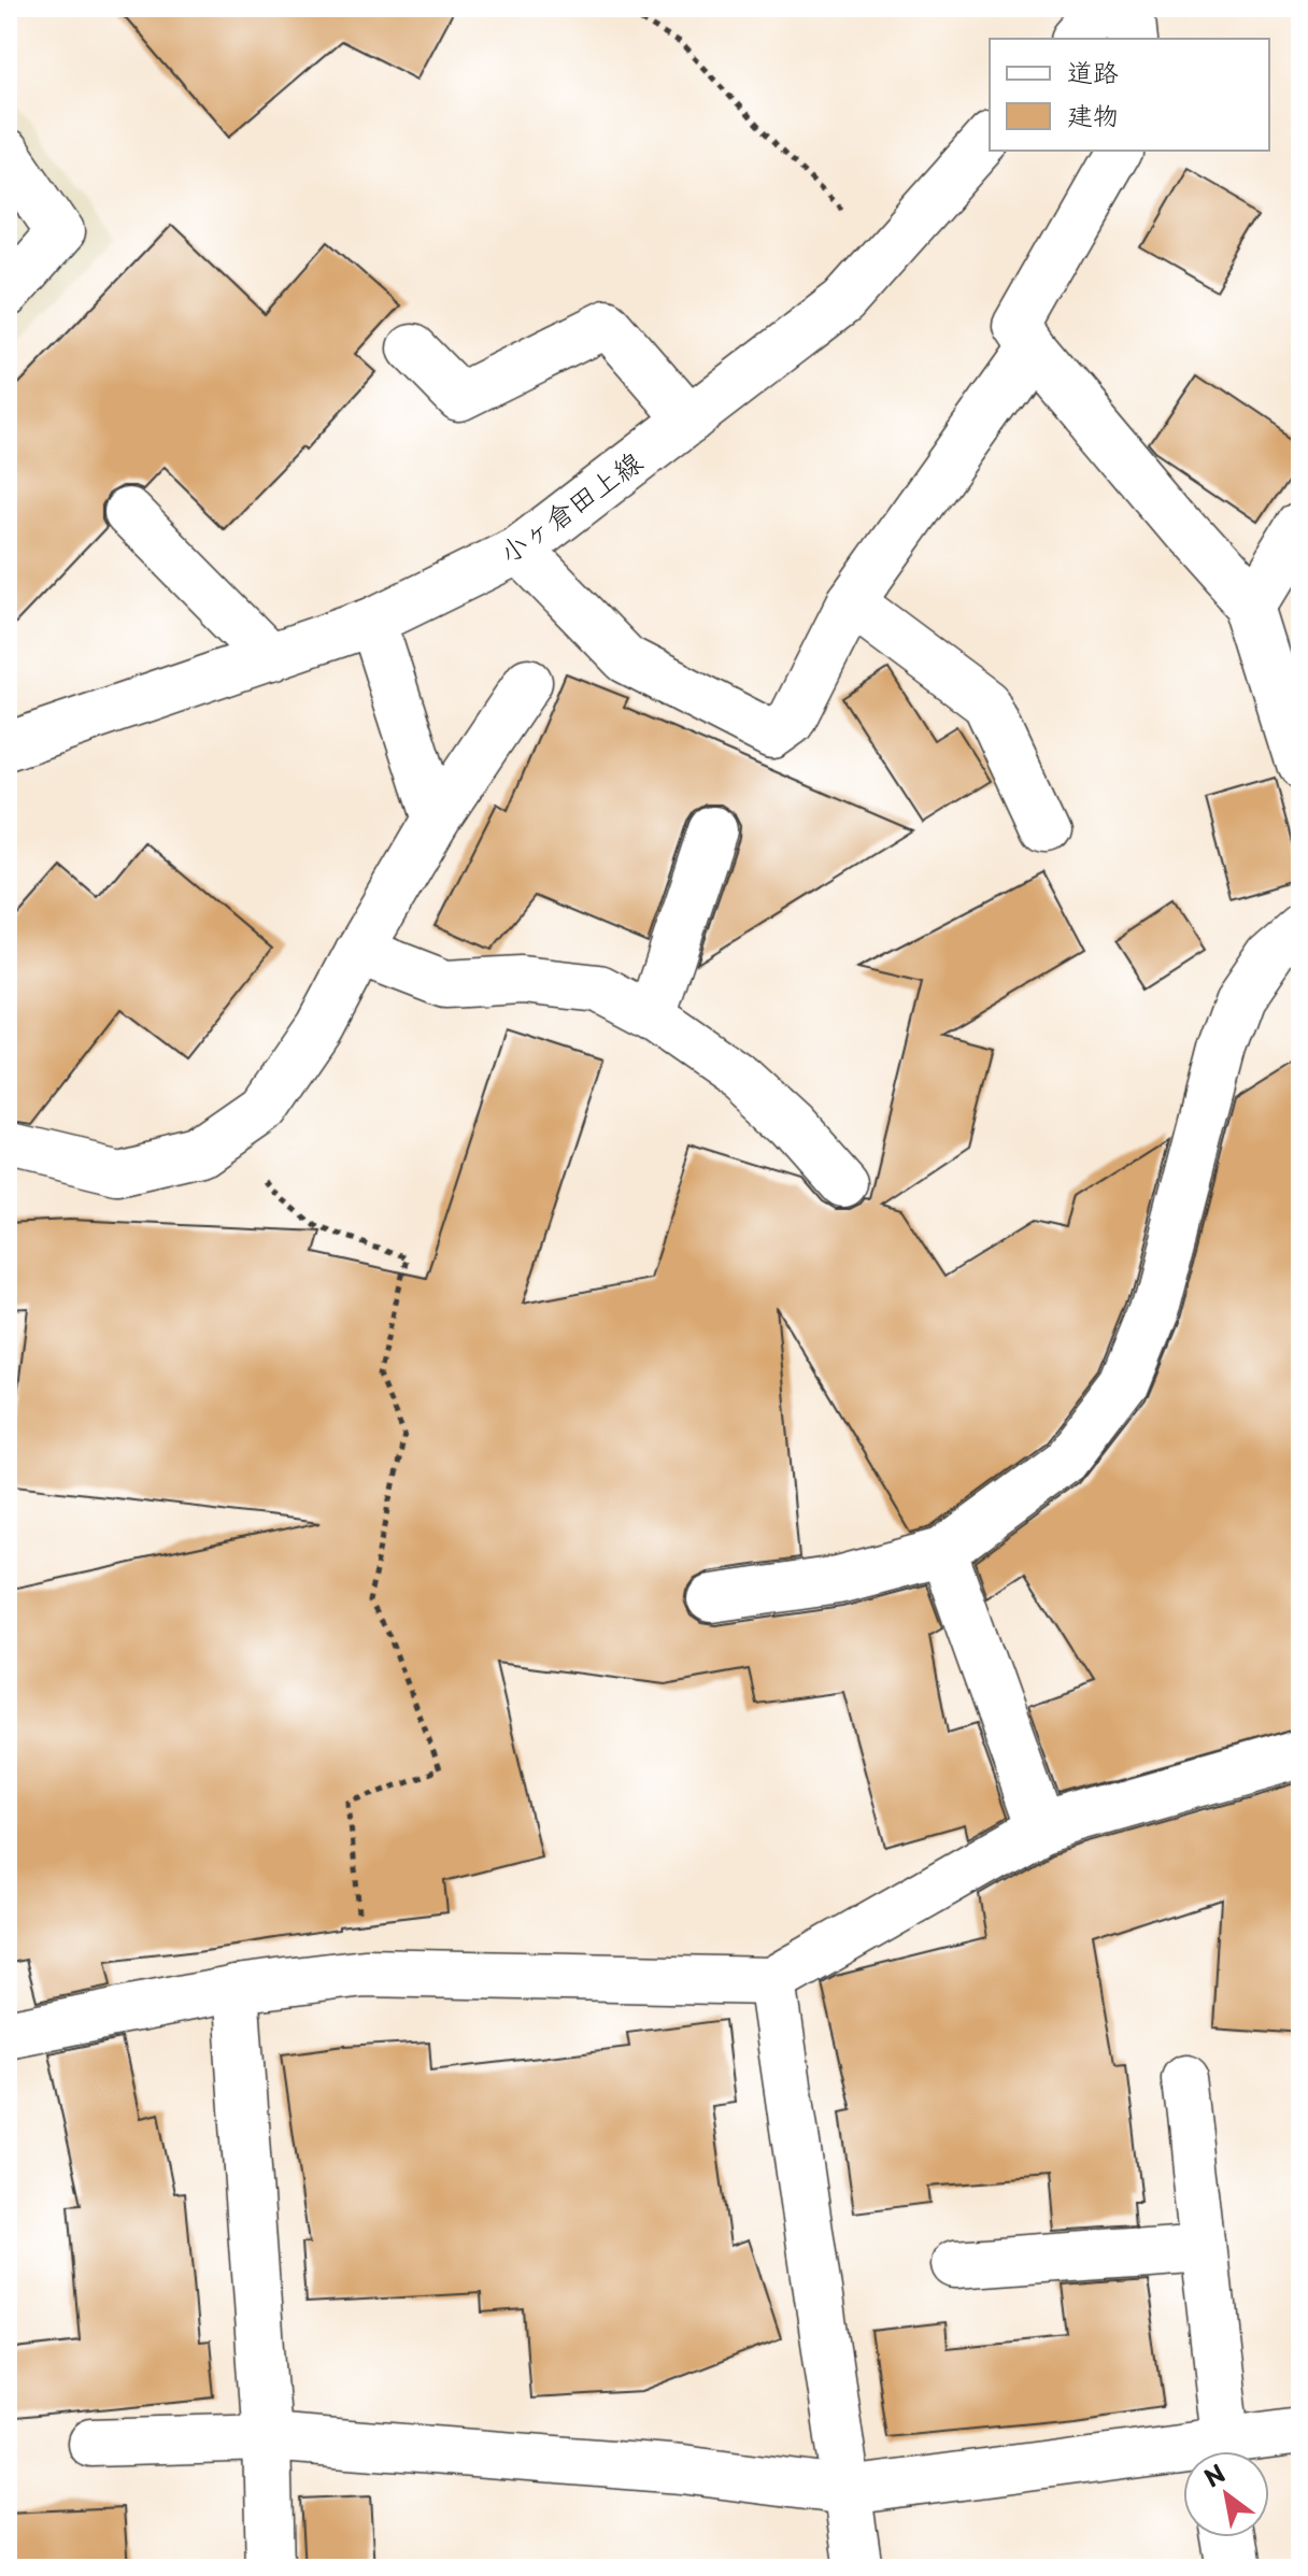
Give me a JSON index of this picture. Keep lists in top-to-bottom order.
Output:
{
  "streets": {
    "street": ["小ヶ倉田上線"]
  },
  "legend": ["道路", "建物"],
  "north": "top left"
}
